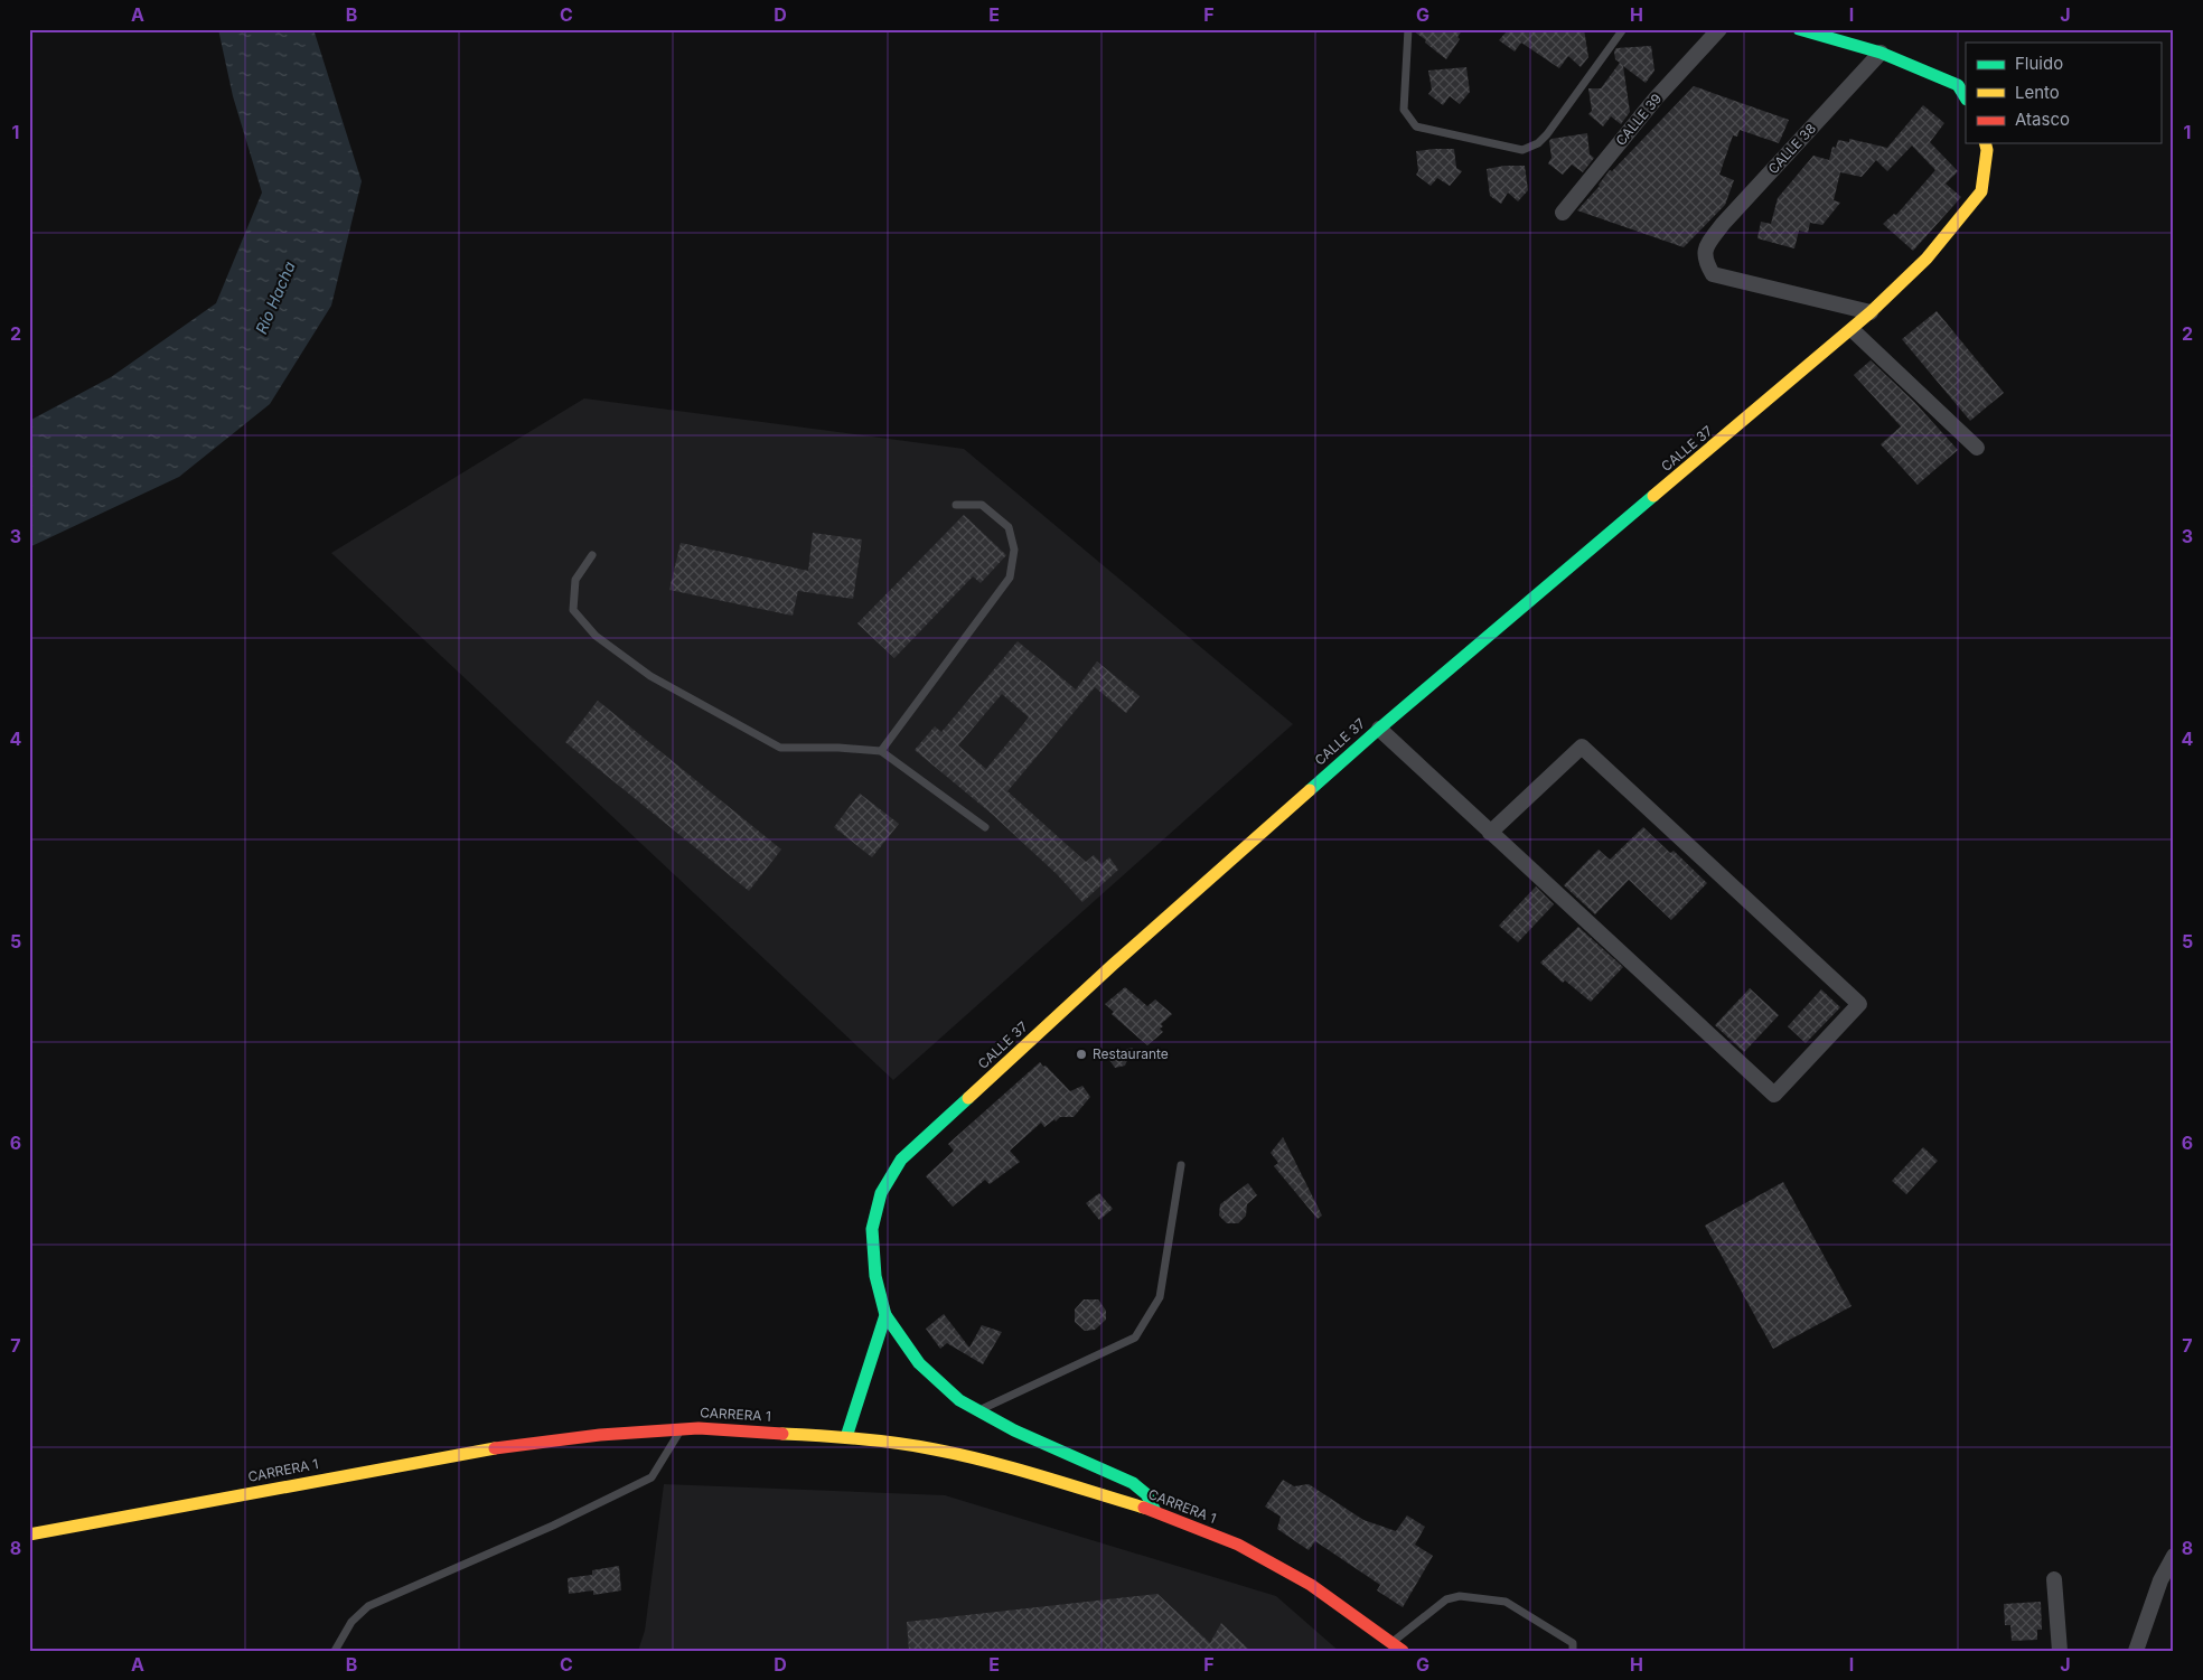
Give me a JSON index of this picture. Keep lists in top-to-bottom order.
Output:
{
  "streets": {
    "street": [
      "CALLE 39",
      "CALLE 38",
      "CALLE 37",
      "CARRERA 1"
    ]
  },
  "crossings": [
    ["CALLE 38", "CALLE 37"]
  ],
  "water": ["Río Hacha"],
  "places": ["Restaurante"],
  "legend": ["Fluido", "Lento", "Atasco"],
  "grid": {
    "columns": [
      "A",
      "B",
      "C",
      "D",
      "E",
      "F",
      "G",
      "H",
      "I",
      "J"
    ],
    "rows": [
      "1",
      "2",
      "3",
      "4",
      "5",
      "6",
      "7",
      "8"
    ]
  }
}
